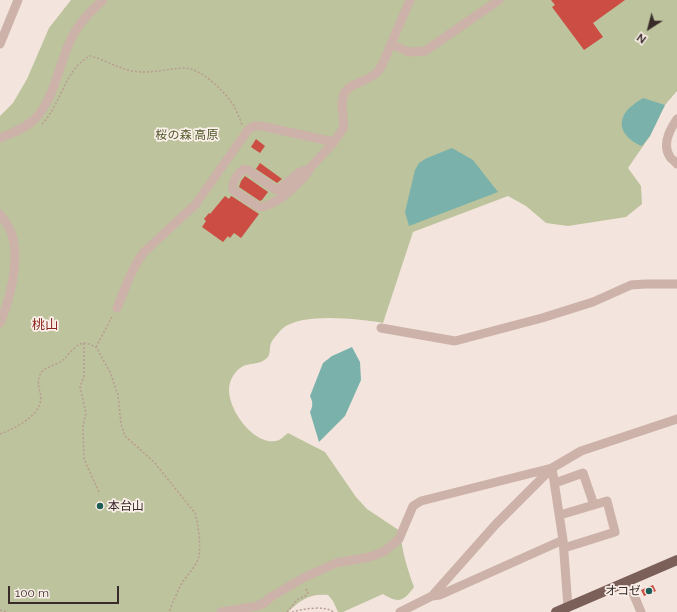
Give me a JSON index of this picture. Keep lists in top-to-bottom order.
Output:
{
  "districts": ["桃山"],
  "parks": ["桜の森 高原"],
  "places": ["本台山", "オコゼ"],
  "scale_bar": "100 m",
  "north": "bottom left"
}
